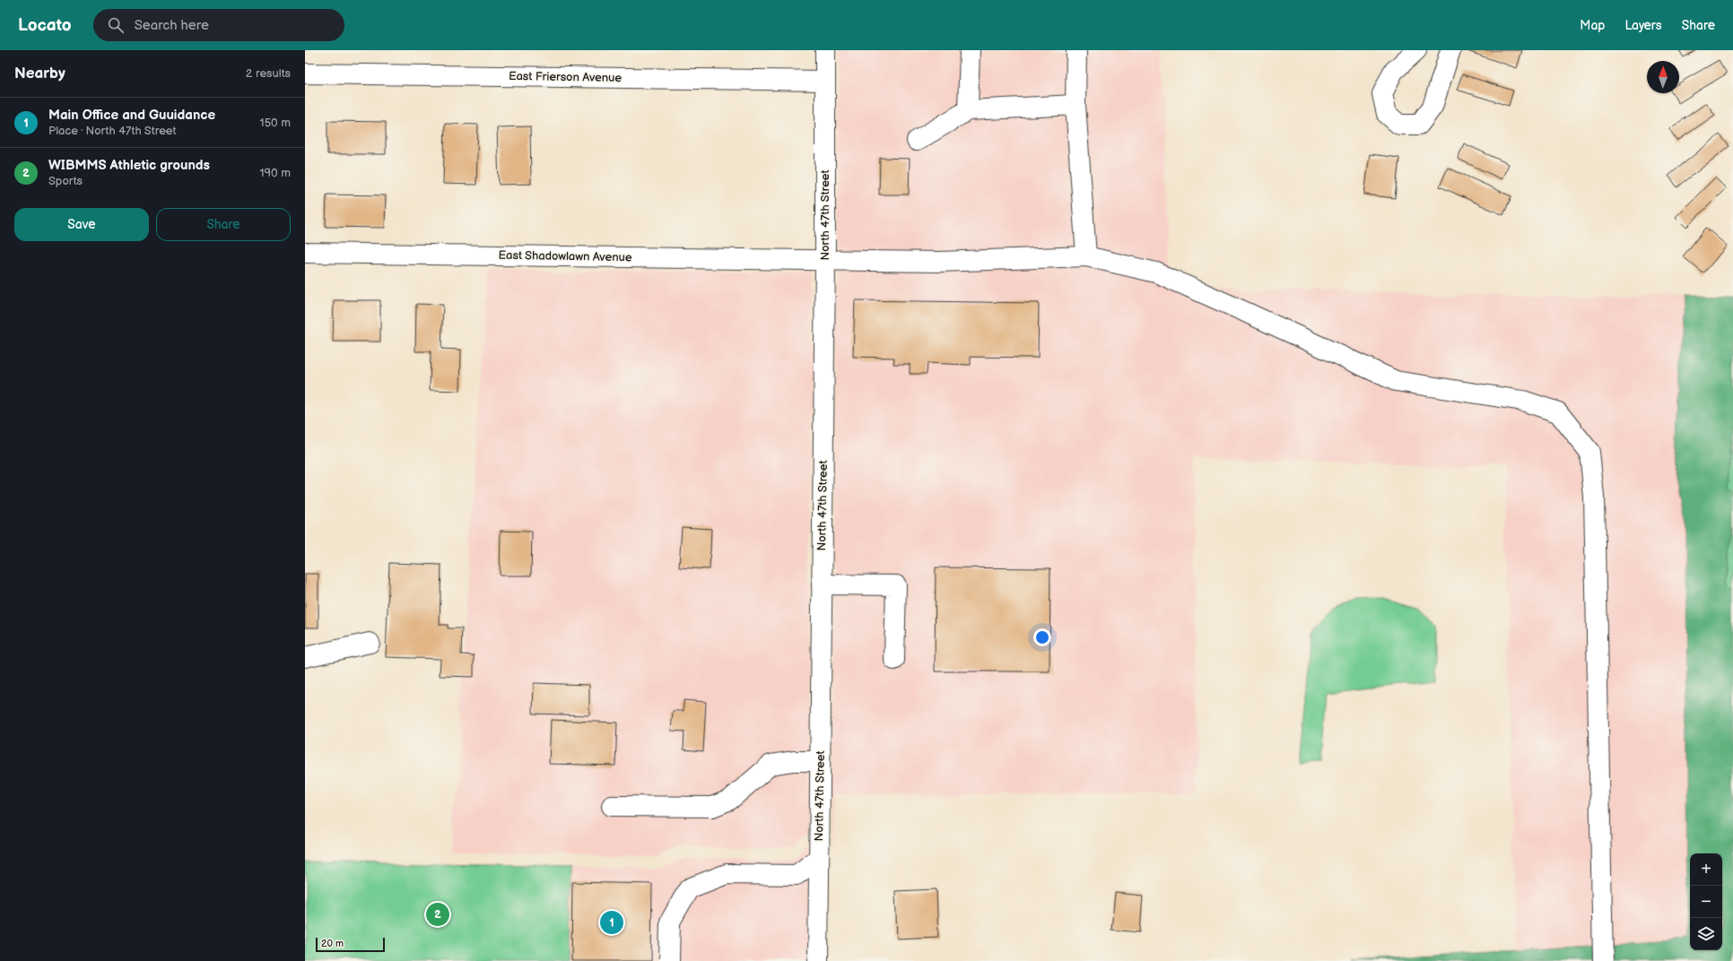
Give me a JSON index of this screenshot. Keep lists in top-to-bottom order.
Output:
{
  "streets": {
    "street": ["East Frierson Avenue", "North 47th Street", "East Shadowlawn Avenue"]
  },
  "crossings": [
    ["East Frierson Avenue", "North 47th Street"],
    ["North 47th Street", "East Shadowlawn Avenue"]
  ],
  "scale_bar": "20 m",
  "north": "top",
  "page": {
    "header": "Locato",
    "search": "Search here",
    "nav": ["Map", "Layers", "Share"],
    "heading": ["Nearby", "2 results"],
    "list": [
      {
        "mark": "1",
        "name": "Main Office and Guuidance",
        "note": "Place · North 47th Street",
        "value": "150 m"
      },
      {
        "mark": "2",
        "name": "WIBMMS Athletic grounds",
        "note": "Sports",
        "value": "190 m"
      }
    ],
    "buttons": ["Save", "Share"],
    "map_buttons": ["+", "−"],
    "pins": ["2", "1"],
    "scale": "20 m"
  }
}
